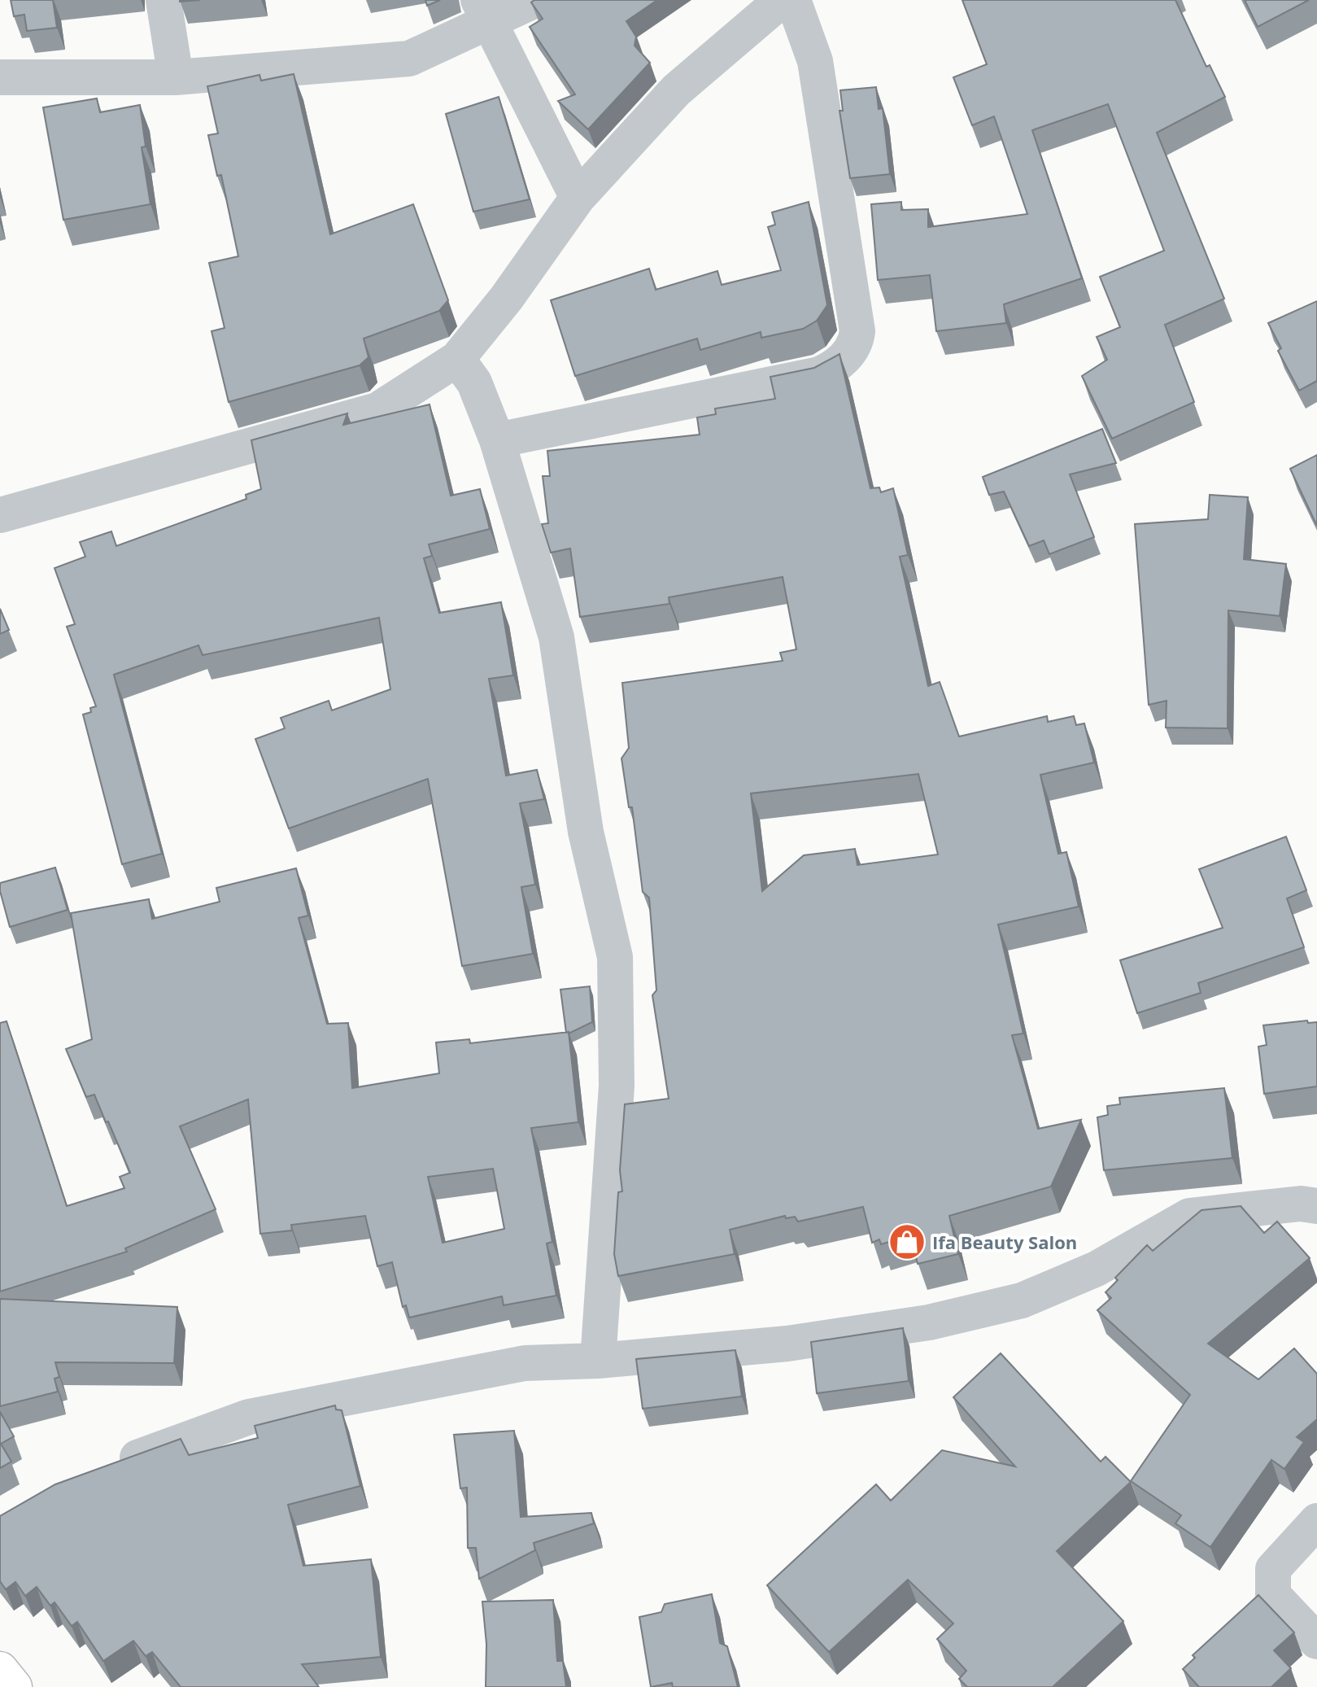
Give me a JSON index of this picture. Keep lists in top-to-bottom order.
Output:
{
  "places": {
    "shop": ["Ifa Beauty Salon"]
  }
}
